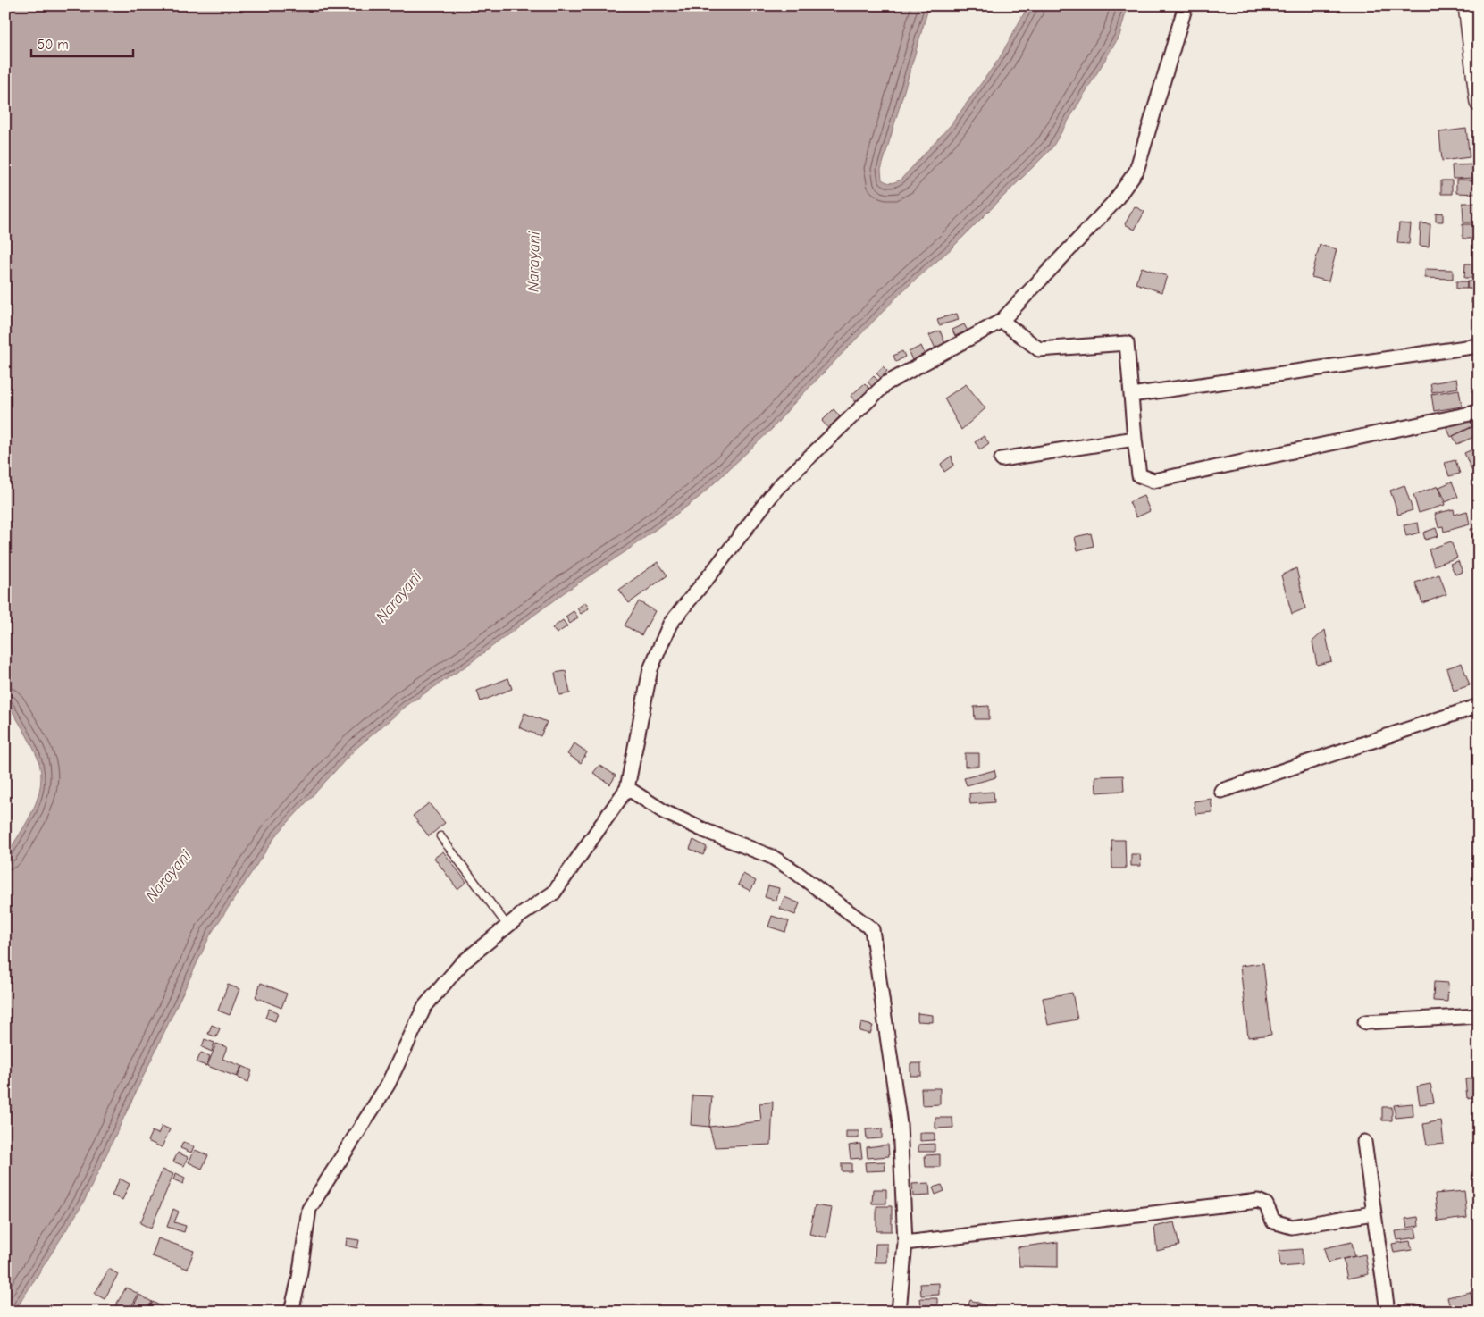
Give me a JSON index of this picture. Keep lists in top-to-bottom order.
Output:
{
  "water": ["Narayani"],
  "scale_bar": "50 m"
}
